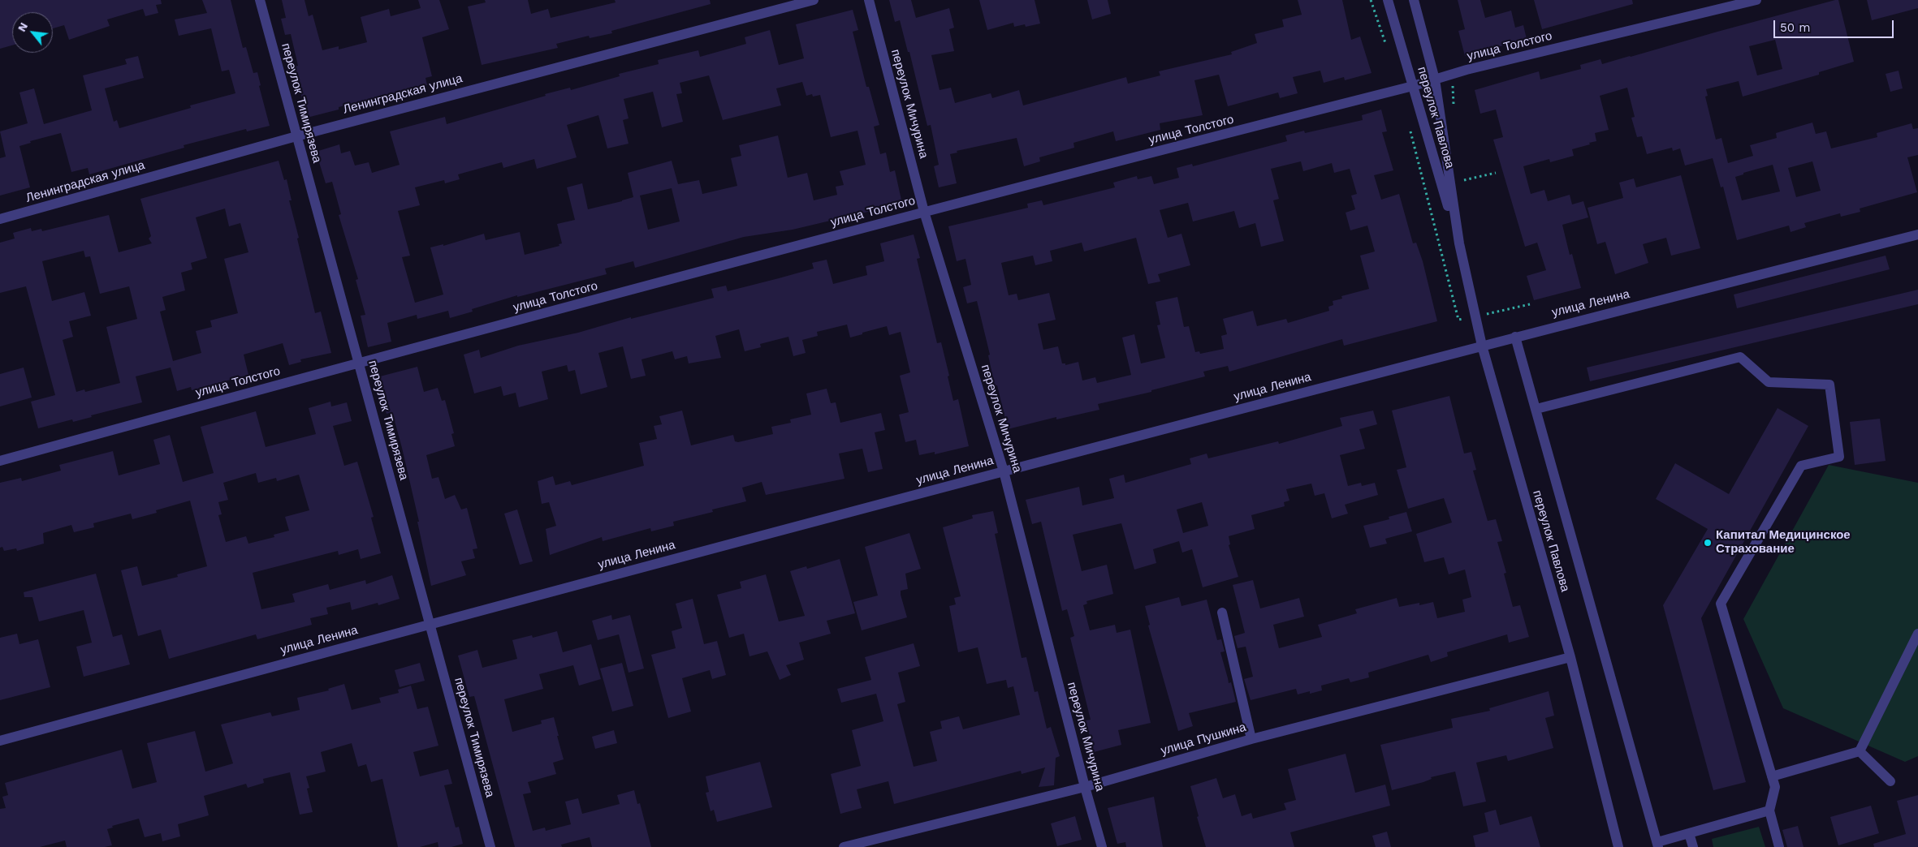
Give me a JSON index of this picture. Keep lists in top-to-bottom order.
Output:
{
  "streets": {
    "street": [
      "улица Толстого",
      "Ленинградская улица",
      "переулок Тимирязева",
      "переулок Мичурина",
      "переулок Павлова",
      "улица Ленина",
      "улица Пушкина"
    ]
  },
  "crossings": [
    ["улица Толстого", "переулок Тимирязева"],
    ["улица Толстого", "переулок Мичурина"],
    ["улица Толстого", "переулок Павлова"],
    ["Ленинградская улица", "переулок Тимирязева"],
    ["переулок Тимирязева", "улица Ленина"],
    ["переулок Мичурина", "улица Ленина"],
    ["переулок Мичурина", "улица Пушкина"],
    ["переулок Павлова", "улица Ленина"],
    ["переулок Павлова", "улица Пушкина"]
  ],
  "places": ["Капитал Медицинское Страхование"],
  "scale_bar": "50 m",
  "north": "top left"
}
